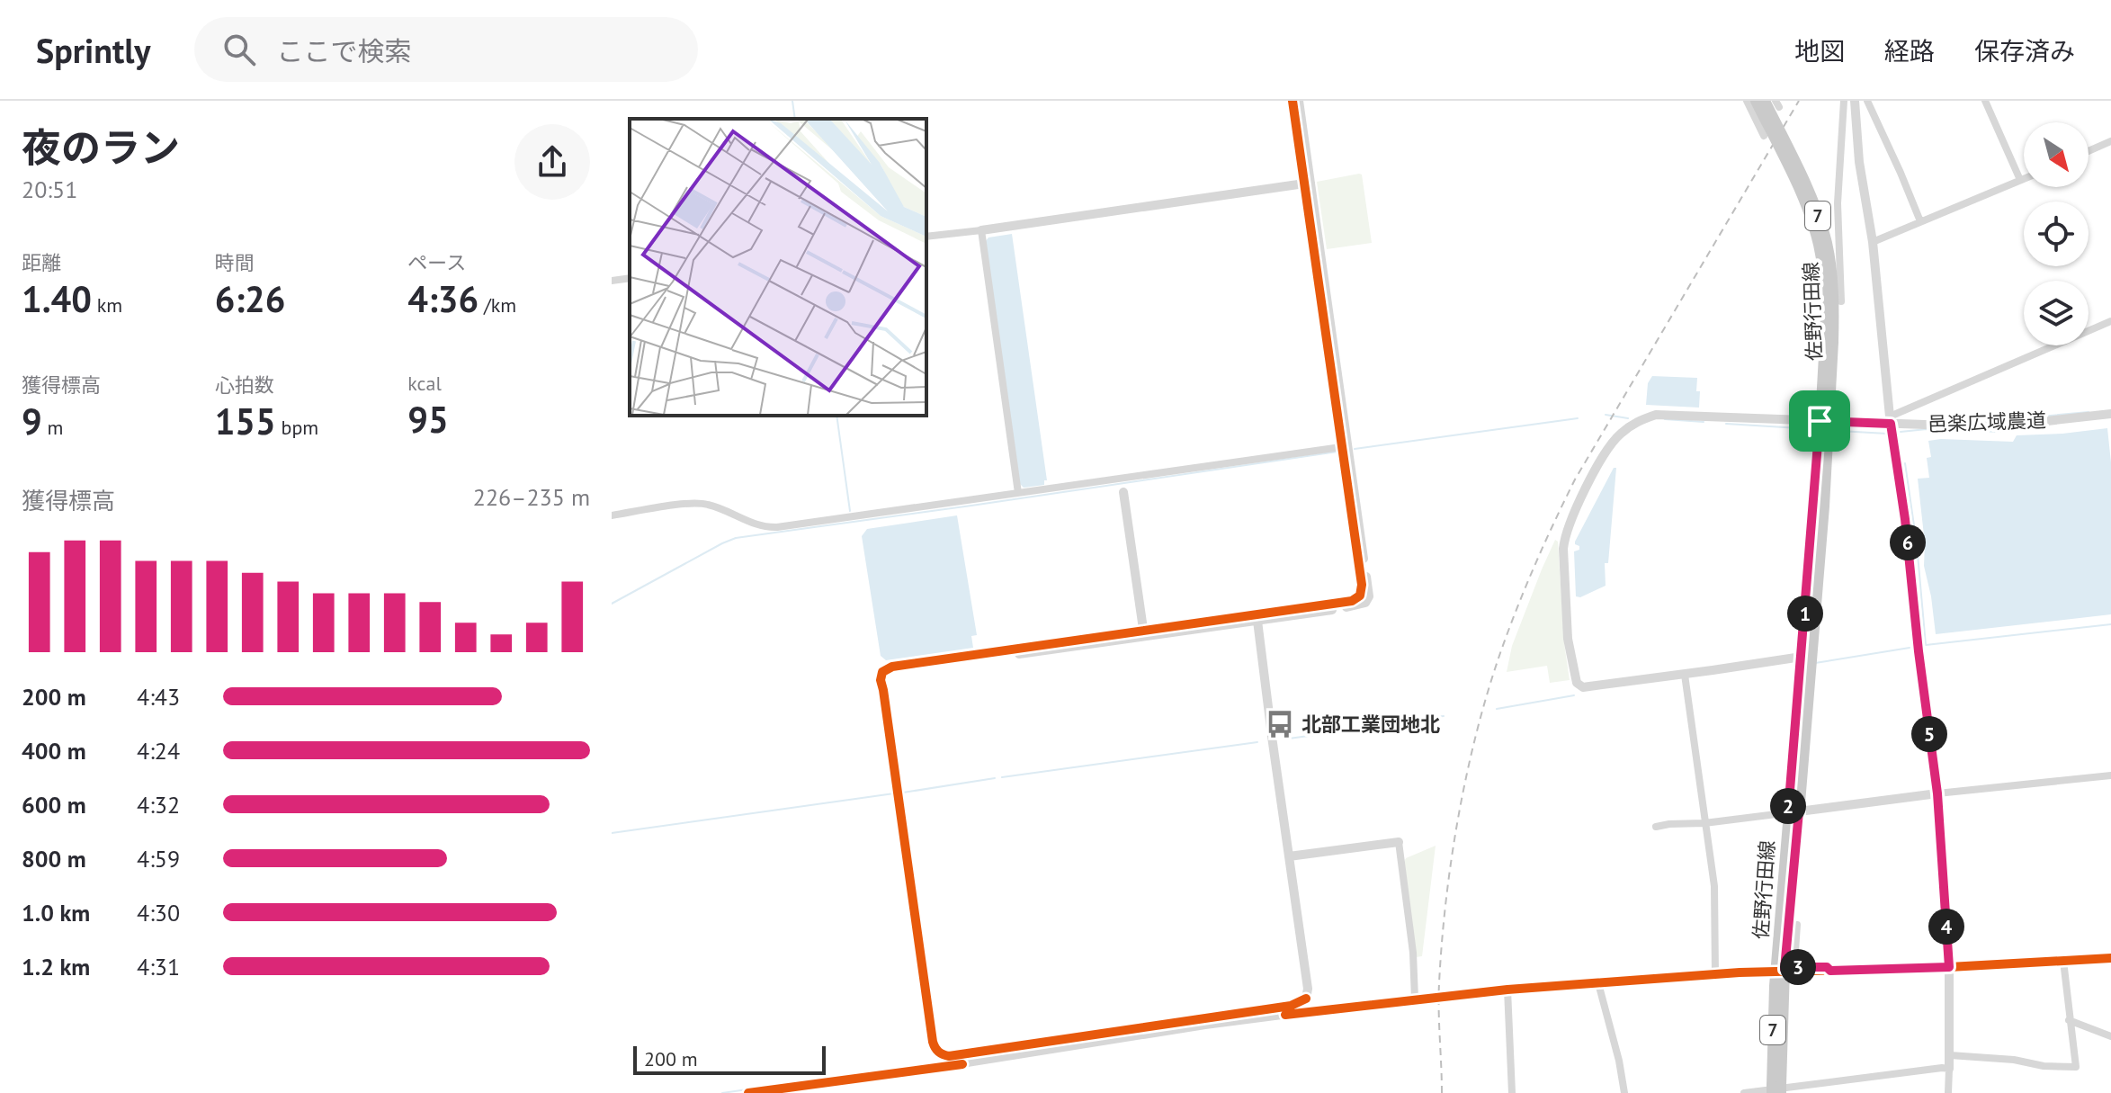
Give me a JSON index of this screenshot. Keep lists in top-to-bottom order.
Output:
{
  "streets": {
    "main road": ["7", "佐野行田線"],
    "street": ["邑楽広域農道"]
  },
  "crossings": [
    ["佐野行田線", "邑楽広域農道"]
  ],
  "places": {
    "bus stop": ["北部工業団地北"]
  },
  "scale_bar": "200 m",
  "north": "bottom right",
  "page": {
    "header": "Sprintly",
    "search": "ここで検索",
    "nav": ["地図", "経路", "保存済み"],
    "heading": ["夜のラン", "20:51"],
    "stats": [
      ["距離", "1.40 km"],
      ["時間", "6:26"],
      ["ペース", "4:36 /km"],
      ["獲得標高", "9 m"],
      ["心拍数", "155 bpm"],
      ["kcal", "95"]
    ],
    "chart": ["獲得標高", "226–235 m"],
    "pins": [
      "6",
      "1",
      "5",
      "2",
      "4",
      "3"
    ],
    "list": [
      {
        "name": "200 m",
        "note": "4:43"
      },
      {
        "name": "400 m",
        "note": "4:24"
      },
      {
        "name": "600 m",
        "note": "4:32"
      },
      {
        "name": "800 m",
        "note": "4:59"
      },
      {
        "name": "1.0 km",
        "note": "4:30"
      },
      {
        "name": "1.2 km",
        "note": "4:31"
      }
    ],
    "scale": "200 m"
  }
}
